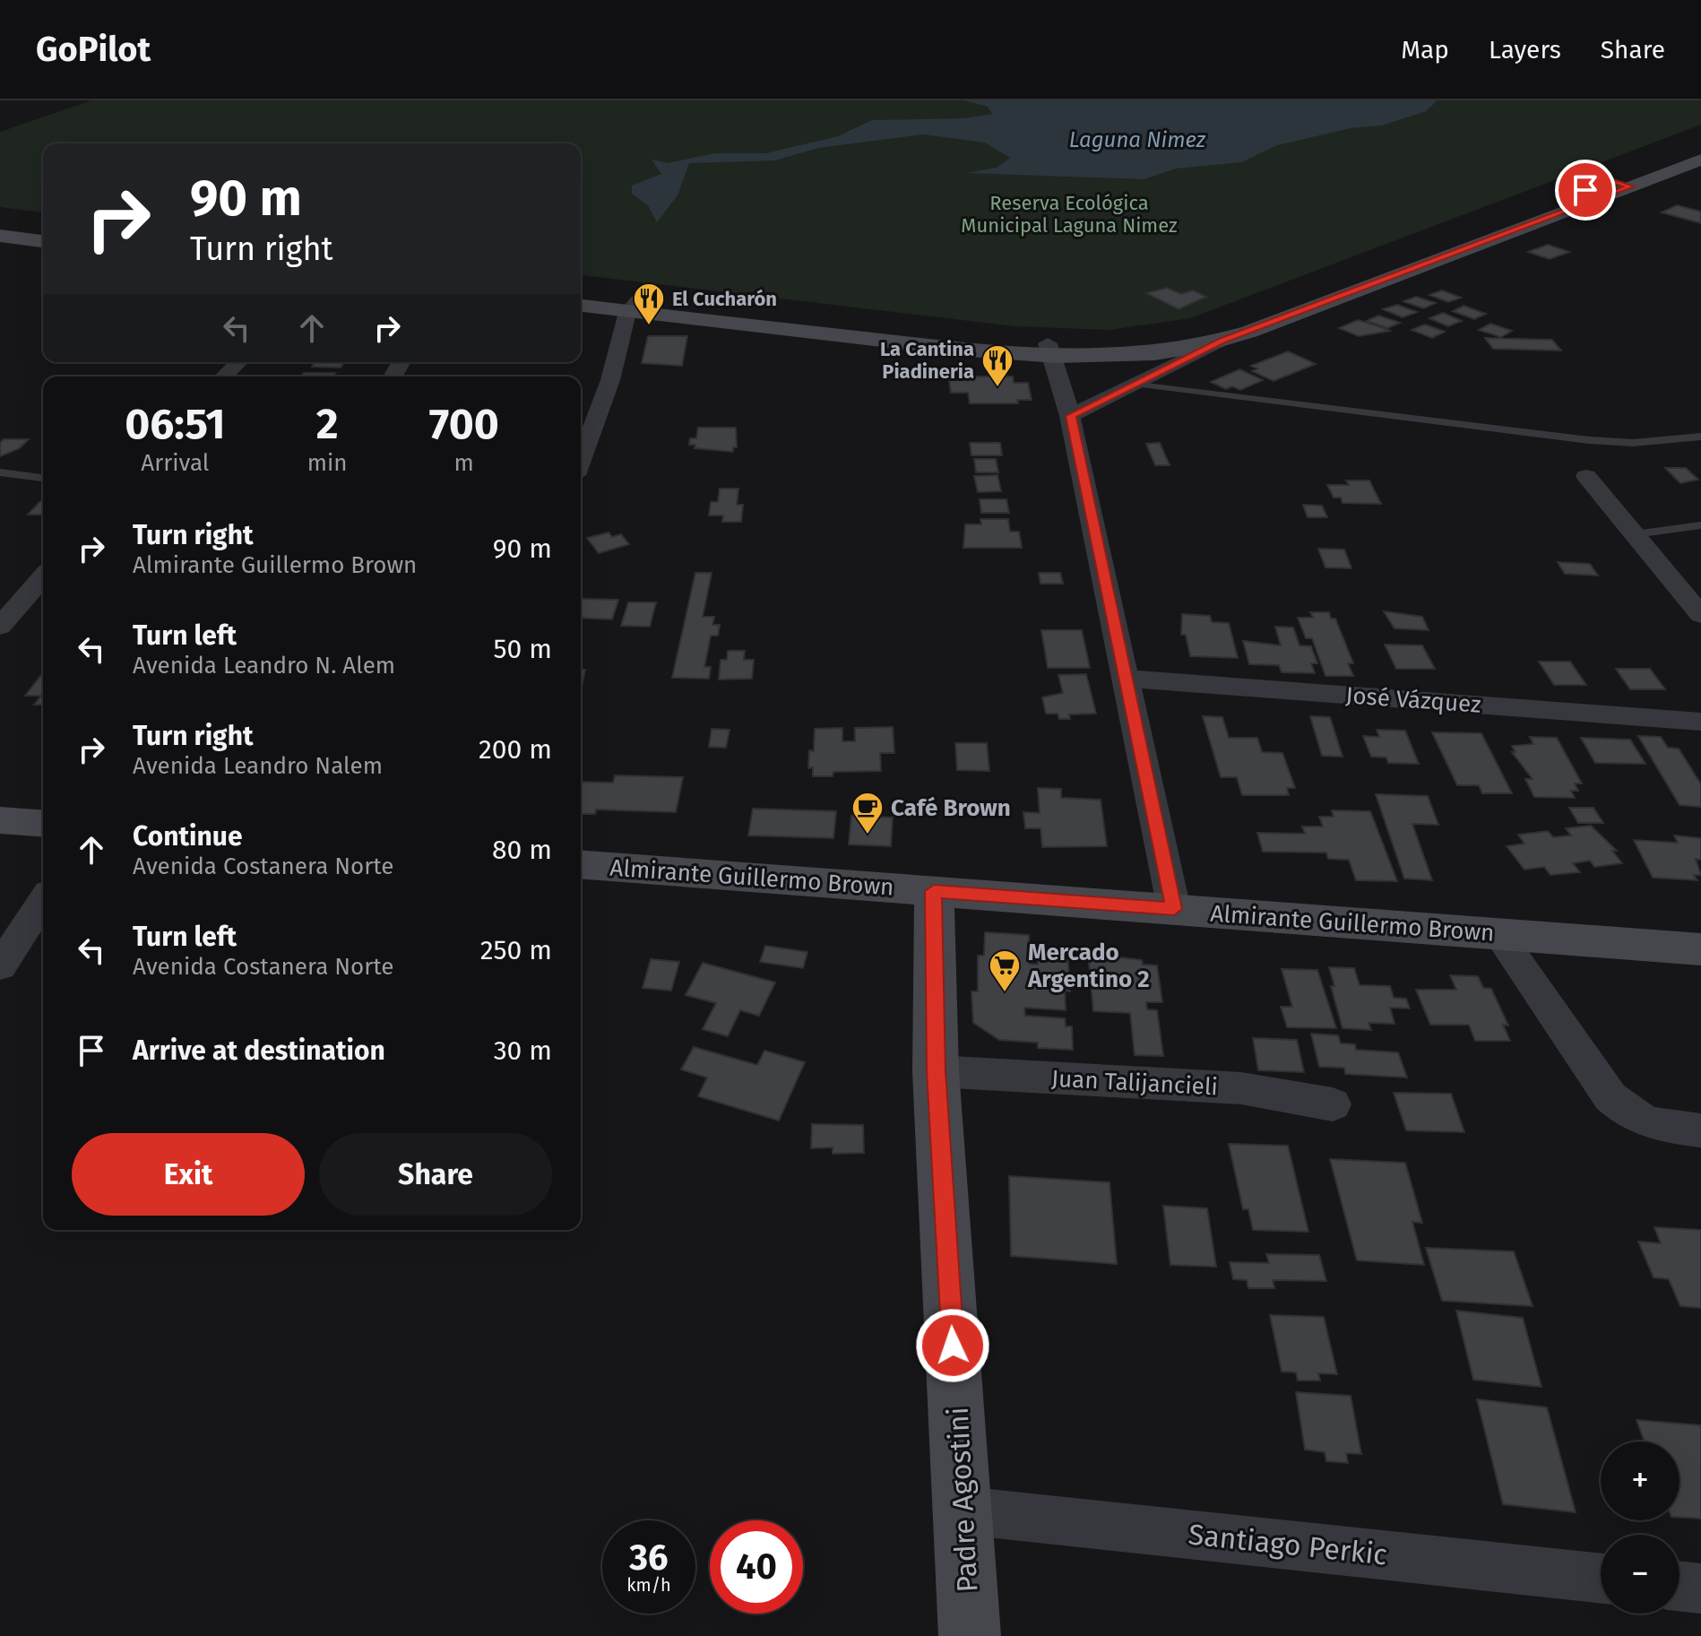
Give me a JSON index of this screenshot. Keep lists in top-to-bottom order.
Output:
{
  "streets": {
    "street": [
      "José Vázquez",
      "Almirante Guillermo Brown",
      "Juan Talijancieli",
      "Padre Agostini",
      "Santiago Perkic"
    ]
  },
  "crossings": [
    ["Almirante Guillermo Brown", "Padre Agostini"],
    ["Juan Talijancieli", "Padre Agostini"],
    ["Padre Agostini", "Santiago Perkic"]
  ],
  "water": ["Laguna Nimez"],
  "parks": ["Reserva Ecológica Municipal Laguna Nimez"],
  "places": {
    "restaurant": ["El Cucharón", "La Cantina Piadineria"],
    "cafe": ["Café Brown"],
    "supermarket": ["Mercado Argentino 2"]
  },
  "page": {
    "header": "GoPilot",
    "nav": ["Map", "Layers", "Share"],
    "turn": ["90 m", "Turn right"],
    "eta": [
      "06:51",
      "Arrival",
      "2",
      "min",
      "700",
      "m"
    ],
    "list": [
      {
        "name": "Turn right",
        "note": "Almirante Guillermo Brown",
        "value": "90 m"
      },
      {
        "name": "Turn left",
        "note": "Avenida Leandro N. Alem",
        "value": "50 m"
      },
      {
        "name": "Turn right",
        "note": "Avenida Leandro Nalem",
        "value": "200 m"
      },
      {
        "name": "Continue",
        "note": "Avenida Costanera Norte",
        "value": "80 m"
      },
      {
        "name": "Turn left",
        "note": "Avenida Costanera Norte",
        "value": "250 m"
      },
      {
        "name": "Arrive at destination",
        "value": "30 m"
      }
    ],
    "buttons": ["Exit", "Share"],
    "map_buttons": ["+", "−"],
    "speed": "36 km/h",
    "limit": "40"
  }
}
